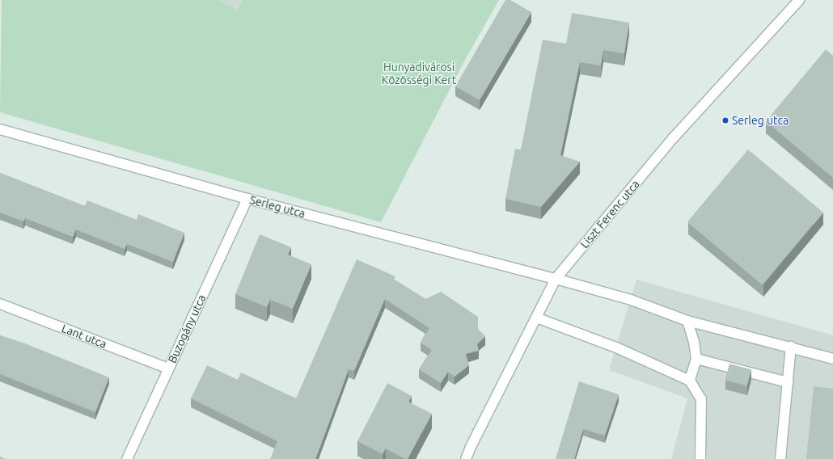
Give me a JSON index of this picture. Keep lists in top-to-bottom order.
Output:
{
  "streets": {
    "street": [
      "Serleg utca",
      "Liszt Ferenc utca",
      "Buzogány utca",
      "Lant utca"
    ]
  },
  "crossings": [
    ["Serleg utca", "Liszt Ferenc utca"],
    ["Serleg utca", "Buzogány utca"],
    ["Buzogány utca", "Lant utca"]
  ],
  "parks": ["Hunyadivárosi Közösségi Kert"],
  "places": ["Serleg utca"]
}
